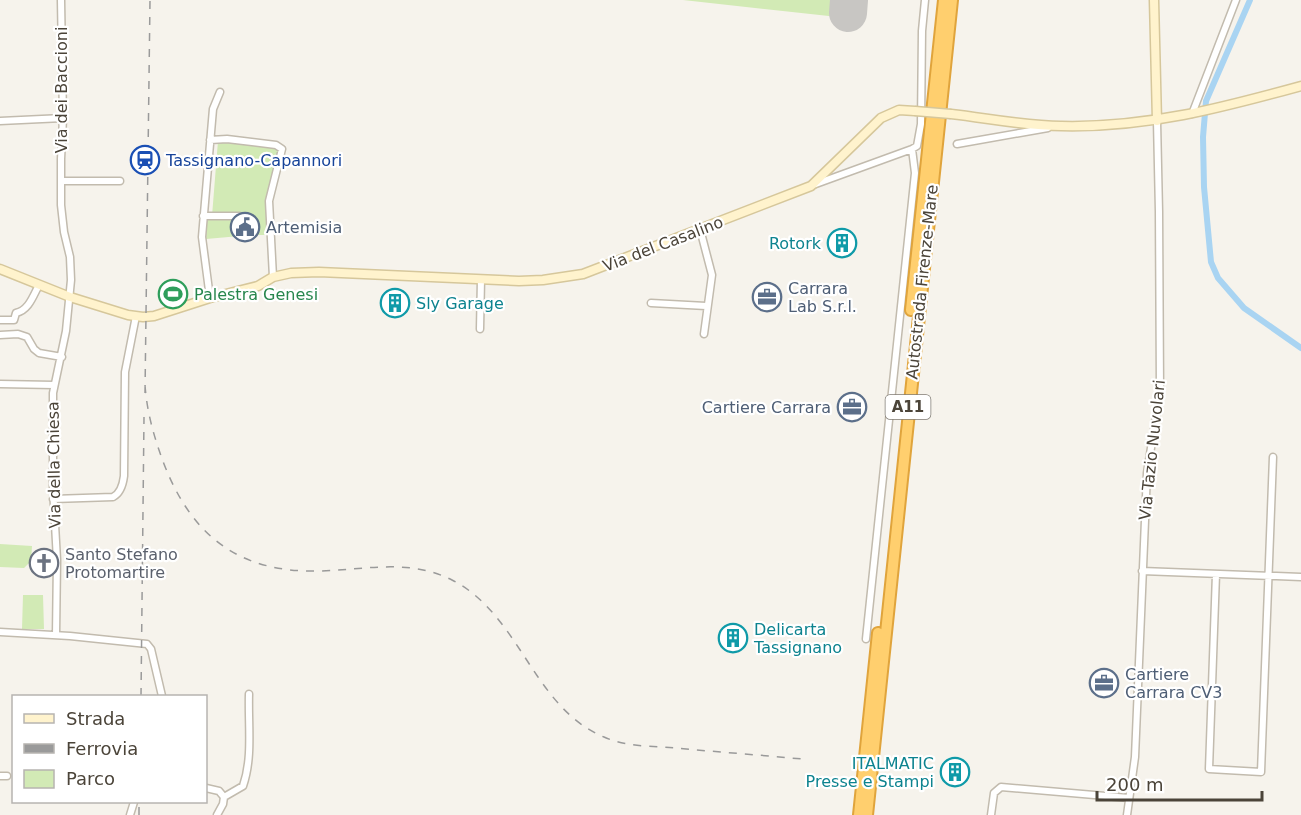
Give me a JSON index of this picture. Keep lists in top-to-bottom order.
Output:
{
  "streets": {
    "highway": ["Autostrada Firenze-Mare", "A11"],
    "street": [
      "Via dei Baccioni",
      "Via del Casalino",
      "Via Tazio Nuvolari",
      "Via della Chiesa"
    ]
  },
  "crossings": [
    ["Via dei Baccioni", "Via del Casalino"],
    ["Via dei Baccioni", "Via della Chiesa"],
    ["Via del Casalino", "Via Tazio Nuvolari"],
    ["Via del Casalino", "Via della Chiesa"]
  ],
  "places": {
    "station": ["Tassignano-Capannori"],
    "public building": ["Artemisia"],
    "building": [
      "Rotork",
      "Sly Garage",
      "Delicarta Tassignano",
      "ITALMATIC Presse e Stampi"
    ],
    "sports": ["Palestra Genesi"],
    "office": ["Carrara Lab S.r.l.", "Cartiere Carrara", "Cartiere Carrara CV3"],
    "church": ["Santo Stefano Protomartire"]
  },
  "legend": ["Strada", "Ferrovia", "Parco"],
  "scale_bar": "200 m"
}
